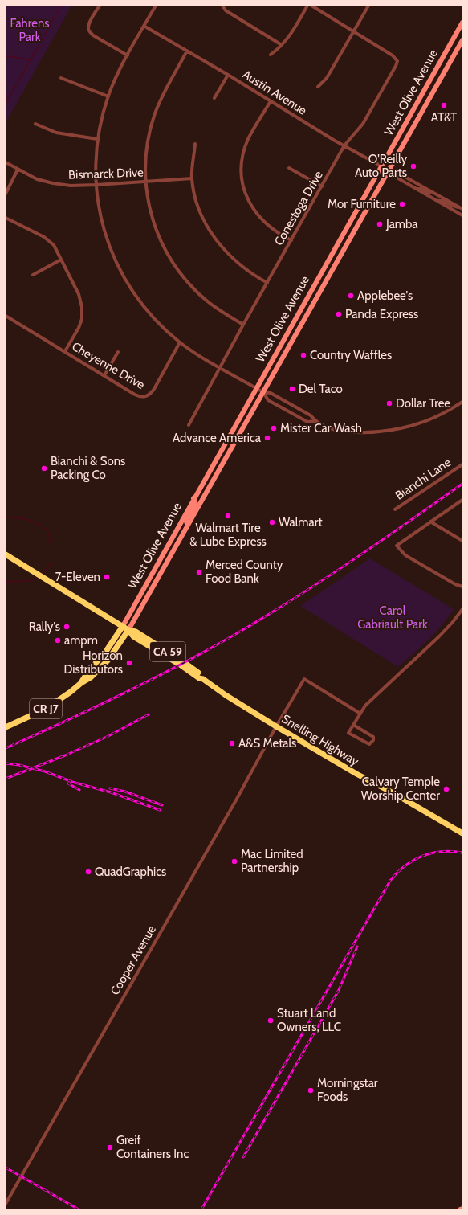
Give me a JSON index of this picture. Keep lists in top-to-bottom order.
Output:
{
  "streets": {
    "main road": [
      "West Olive Avenue",
      "CA 59",
      "CR J7",
      "Snelling Highway"
    ],
    "street": [
      "Austin Avenue",
      "Bismarck Drive",
      "Conestoga Drive",
      "Cheyenne Drive",
      "Bianchi Lane",
      "Cooper Avenue"
    ]
  },
  "crossings": [
    ["Austin Avenue", "West Olive Avenue"],
    ["Austin Avenue", "Conestoga Drive"],
    ["West Olive Avenue", "CA 59"],
    ["West Olive Avenue", "CR J7"],
    ["West Olive Avenue", "Snelling Highway"],
    ["CA 59", "CR J7"],
    ["CA 59", "Snelling Highway"],
    ["CR J7", "Snelling Highway"],
    ["Snelling Highway", "Cooper Avenue"]
  ],
  "parks": ["Fahrens Park", "Carol Gabriault Park"],
  "places": [
    "AT&T",
    "O'Reilly Auto Parts",
    "Mor Furniture",
    "Jamba",
    "Applebee's",
    "Panda Express",
    "Country Waffles",
    "Del Taco",
    "Dollar Tree",
    "Mister Car Wash",
    "Advance America",
    "Bianchi & Sons Packing Co",
    "Walmart Tire & Lube Express",
    "Walmart",
    "Merced County Food Bank",
    "7-Eleven",
    "Rally's",
    "ampm",
    "Horizon Distributors",
    "A&S Metals",
    "Calvary Temple Worship Center",
    "Mac Limited Partnership",
    "QuadGraphics",
    "Stuart Land Owners, LLC",
    "Morningstar Foods",
    "Greif Containers Inc"
  ]
}
